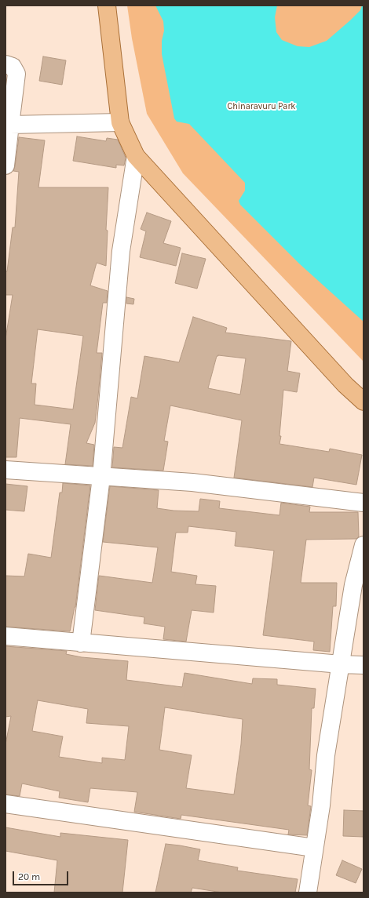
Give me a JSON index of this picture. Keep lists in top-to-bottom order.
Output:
{
  "parks": ["Chinaravuru Park"],
  "scale_bar": "20 m"
}
